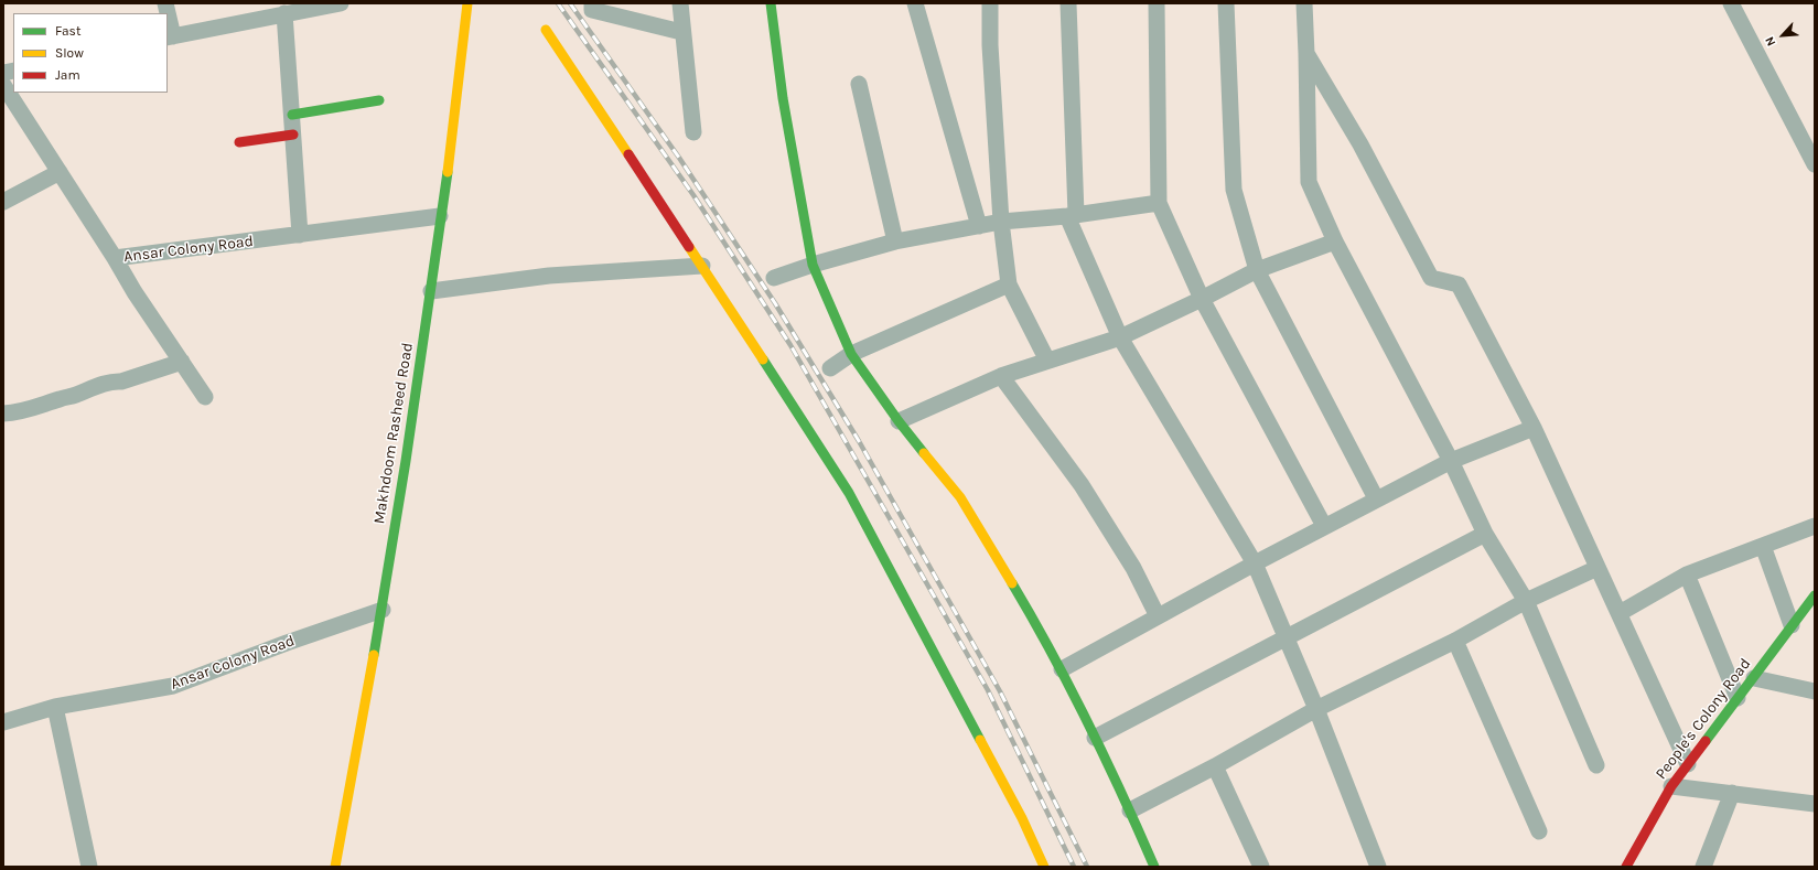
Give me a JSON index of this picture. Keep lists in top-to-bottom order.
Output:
{
  "streets": {
    "street": ["Ansar Colony Road", "Makhdoom Rasheed Road", "People's Colony Road"]
  },
  "crossings": [
    ["Ansar Colony Road", "Makhdoom Rasheed Road"]
  ],
  "legend": ["Fast", "Slow", "Jam"],
  "north": "bottom left"
}
